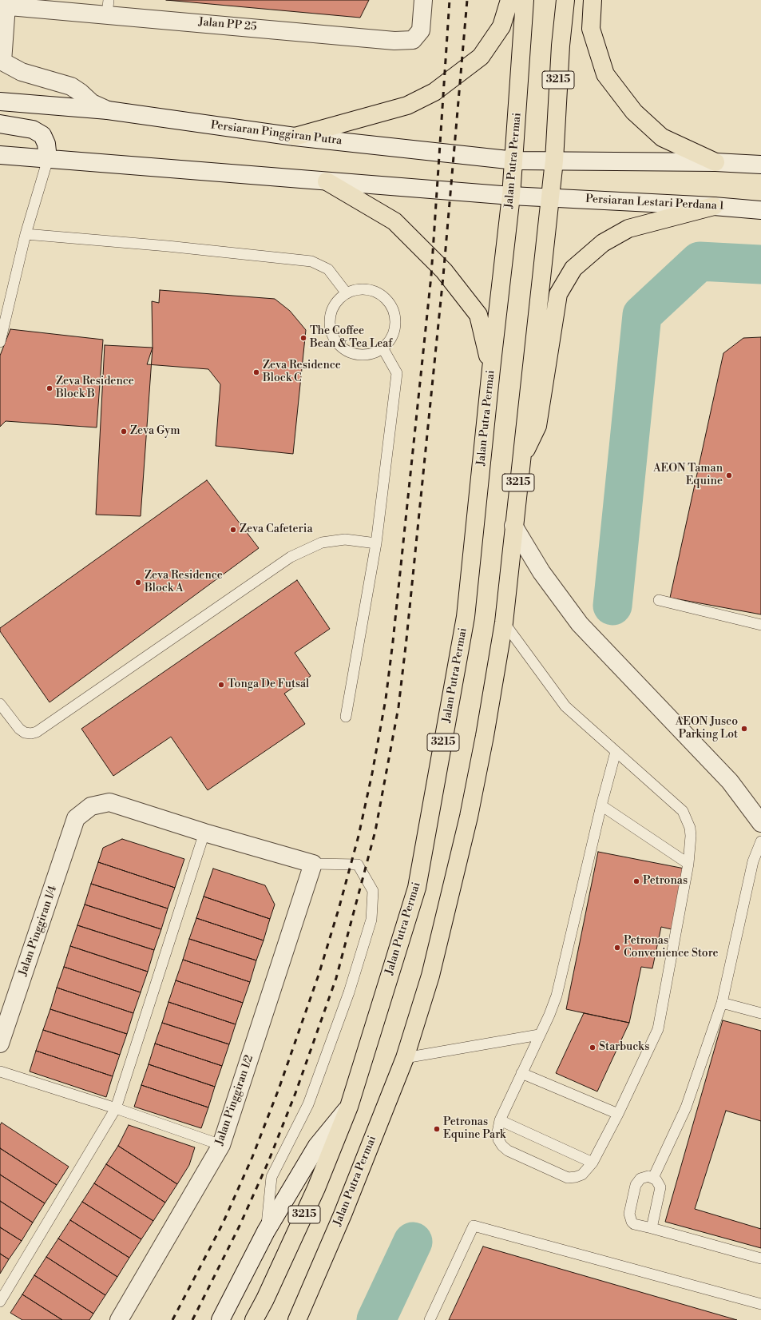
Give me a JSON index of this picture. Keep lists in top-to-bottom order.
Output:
{
  "streets": {
    "main road": ["3215", "Jalan Putra Permai"],
    "street": [
      "Jalan PP 25",
      "Persiaran Pinggiran Putra",
      "Persiaran Lestari Perdana 1",
      "Jalan Pinggiran 1/4",
      "Jalan Pinggiran 1/2"
    ]
  },
  "crossings": [
    ["Persiaran Pinggiran Putra", "Jalan Putra Permai"],
    ["Jalan Putra Permai", "Persiaran Lestari Perdana 1"]
  ],
  "places": [
    "The Coffee Bean & Tea Leaf",
    "Zeva Residence Block C",
    "Zeva Residence Block B",
    "Zeva Gym",
    "AEON Taman Equine",
    "Zeva Cafeteria",
    "Zeva Residence Block A",
    "Tonga De Futsal",
    "AEON Jusco Parking Lot",
    "Petronas",
    "Petronas Convenience Store",
    "Starbucks",
    "Petronas Equine Park"
  ]
}
